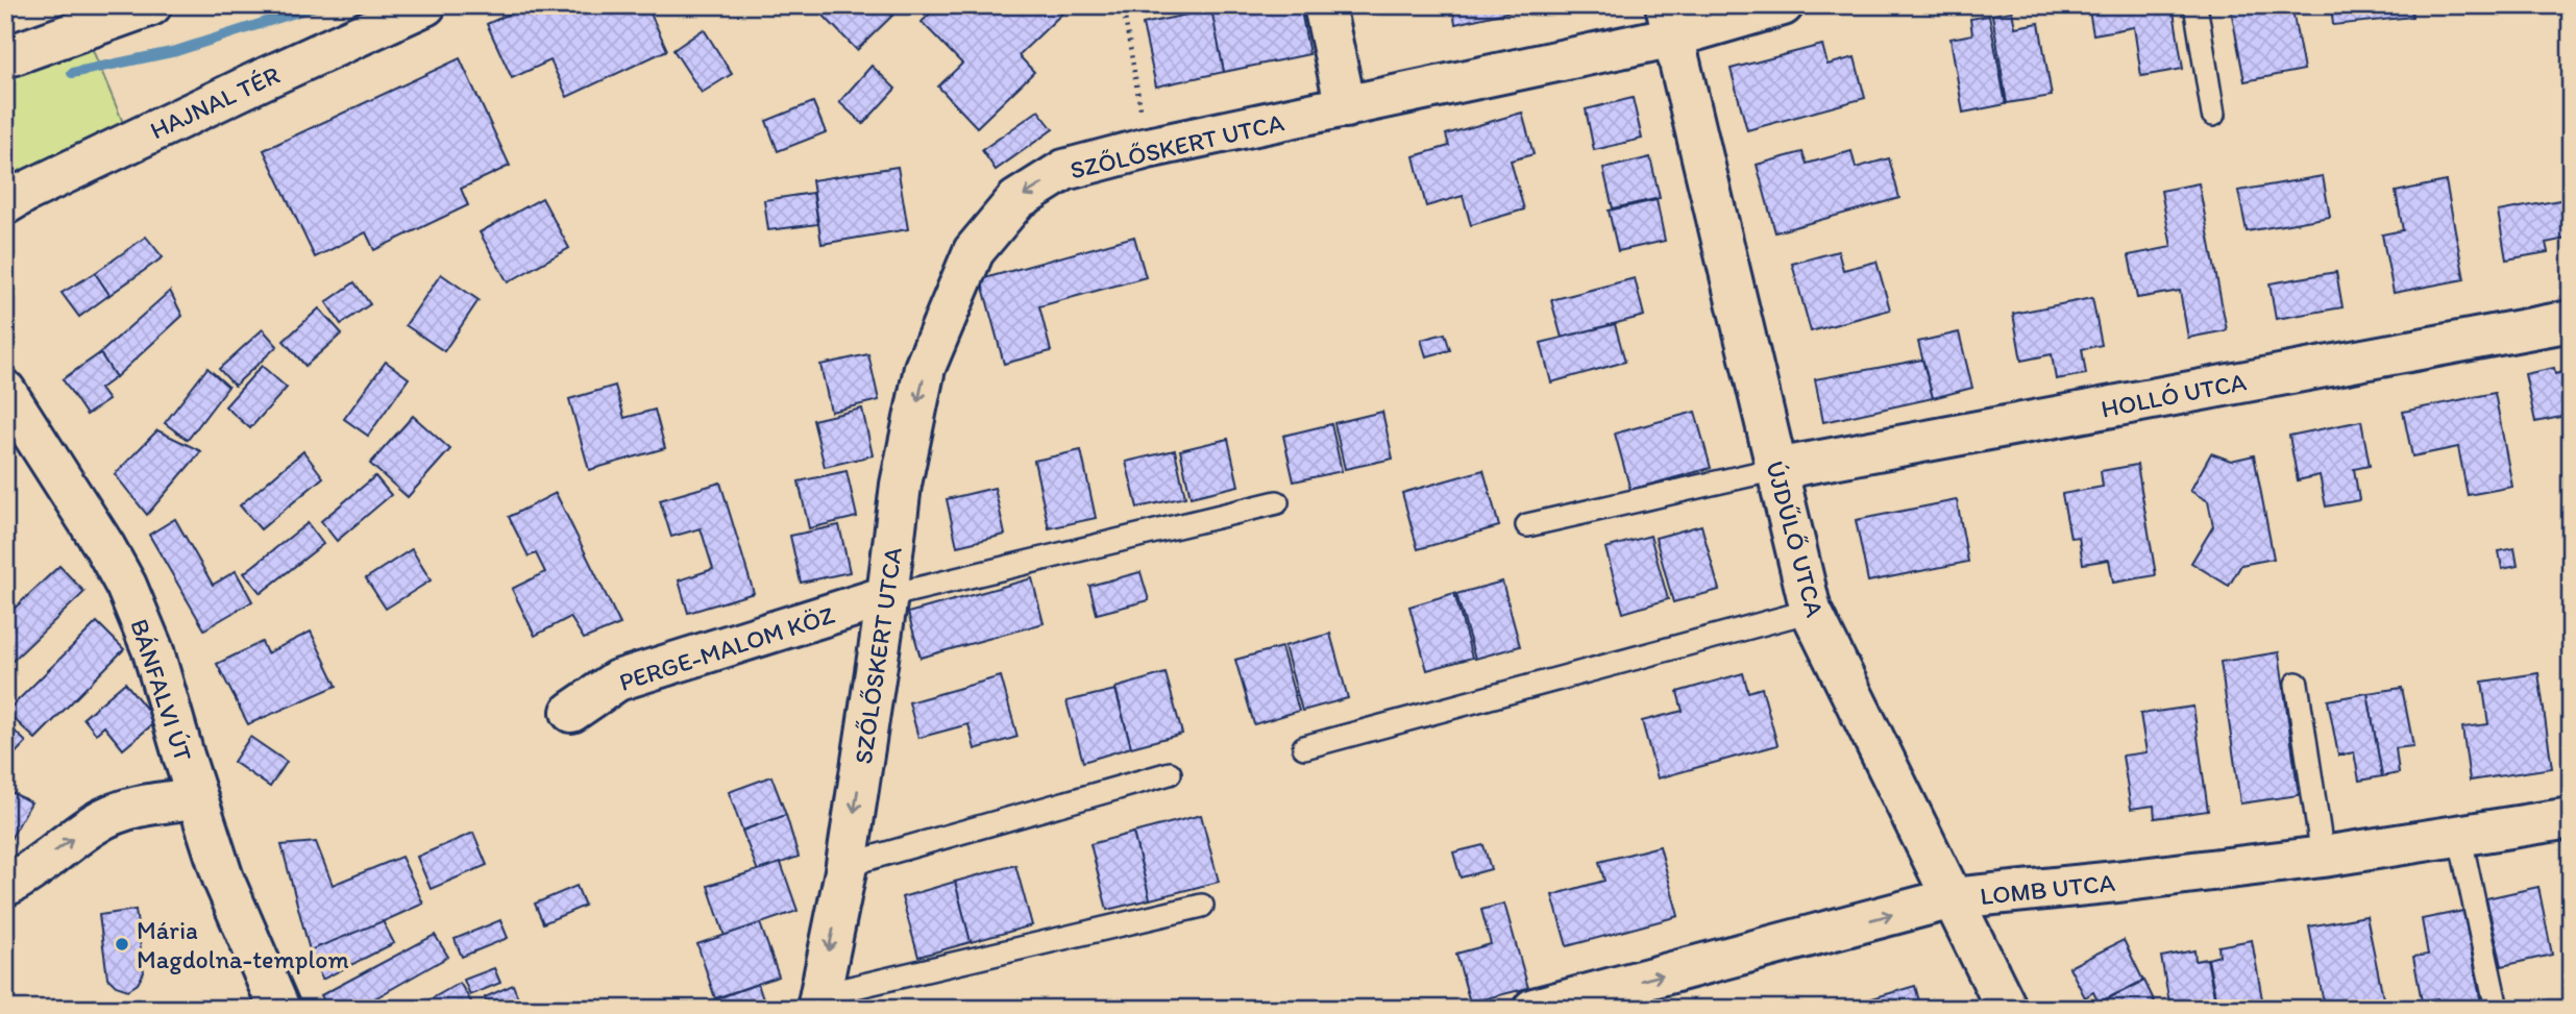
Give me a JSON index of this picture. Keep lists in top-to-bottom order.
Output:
{
  "streets": {
    "street": [
      "HAJNAL TÉR",
      "SZŐLŐSKERT UTCA",
      "HOLLÓ UTCA",
      "ÚJDŰLŐ UTCA",
      "PERGE-MALOM KÖZ",
      "BÁNFALVI ÚT",
      "LOMB UTCA"
    ]
  },
  "crossings": [
    ["SZŐLŐSKERT UTCA", "ÚJDŰLŐ UTCA"],
    ["SZŐLŐSKERT UTCA", "PERGE-MALOM KÖZ"],
    ["HOLLÓ UTCA", "ÚJDŰLŐ UTCA"],
    ["ÚJDŰLŐ UTCA", "LOMB UTCA"]
  ],
  "one_way": ["SZŐLŐSKERT UTCA", "LOMB UTCA"],
  "places": ["Mária Magdolna-templom"]
}
